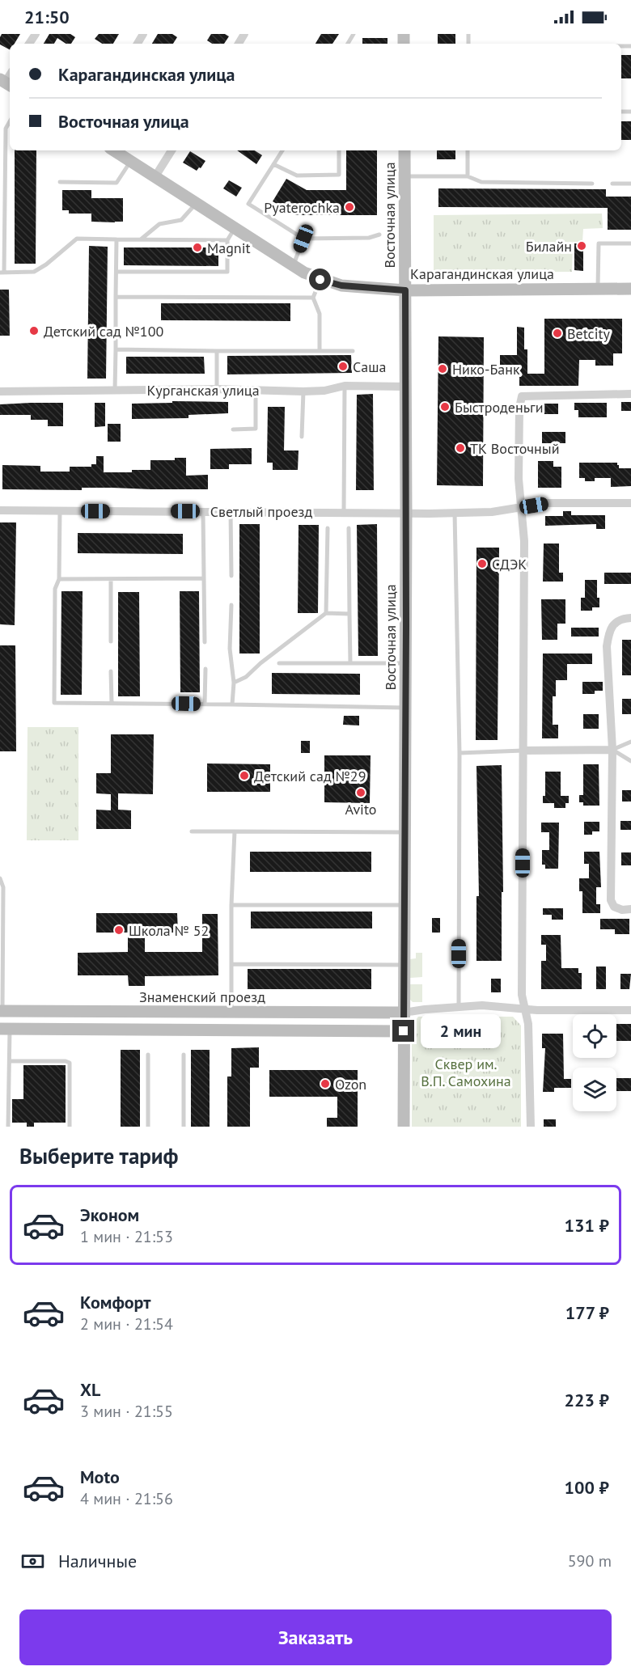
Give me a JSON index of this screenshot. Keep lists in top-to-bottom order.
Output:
{
  "streets": {
    "main road": ["Восточная улица", "Карагандинская улица", "Знаменский проезд"],
    "street": ["Курганская улица", "Светлый проезд"]
  },
  "crossings": [
    ["Восточная улица", "Карагандинская улица"],
    ["Восточная улица", "Курганская улица"],
    ["Восточная улица", "Светлый проезд"],
    ["Восточная улица", "Знаменский проезд"]
  ],
  "parks": ["Сквер им. В.П. Самохина"],
  "places": [
    "Pyaterochka",
    "Билайн",
    "Magnit",
    "Детский сад №100",
    "Betcity",
    "Саша",
    "Нико-Банк",
    "Быстроденьги",
    "ТК Восточный",
    "СДЭК",
    "Детский сад №29",
    "Avito",
    "Школа № 52",
    "Ozon"
  ],
  "page": {
    "status": "21:50",
    "banner": ["Карагандинская улица", "Восточная улица"],
    "bubble": "2 мин",
    "heading": "Выберите тариф",
    "list": [
      {
        "name": "Эконом",
        "note": "1 мин · 21:53",
        "value": "131 ₽"
      },
      {
        "name": "Комфорт",
        "note": "2 мин · 21:54",
        "value": "177 ₽"
      },
      {
        "name": "XL",
        "note": "3 мин · 21:55",
        "value": "223 ₽"
      },
      {
        "name": "Moto",
        "note": "4 мин · 21:56",
        "value": "100 ₽"
      }
    ],
    "pay": ["Наличные", "590 m"],
    "buttons": "Заказать"
  }
}
